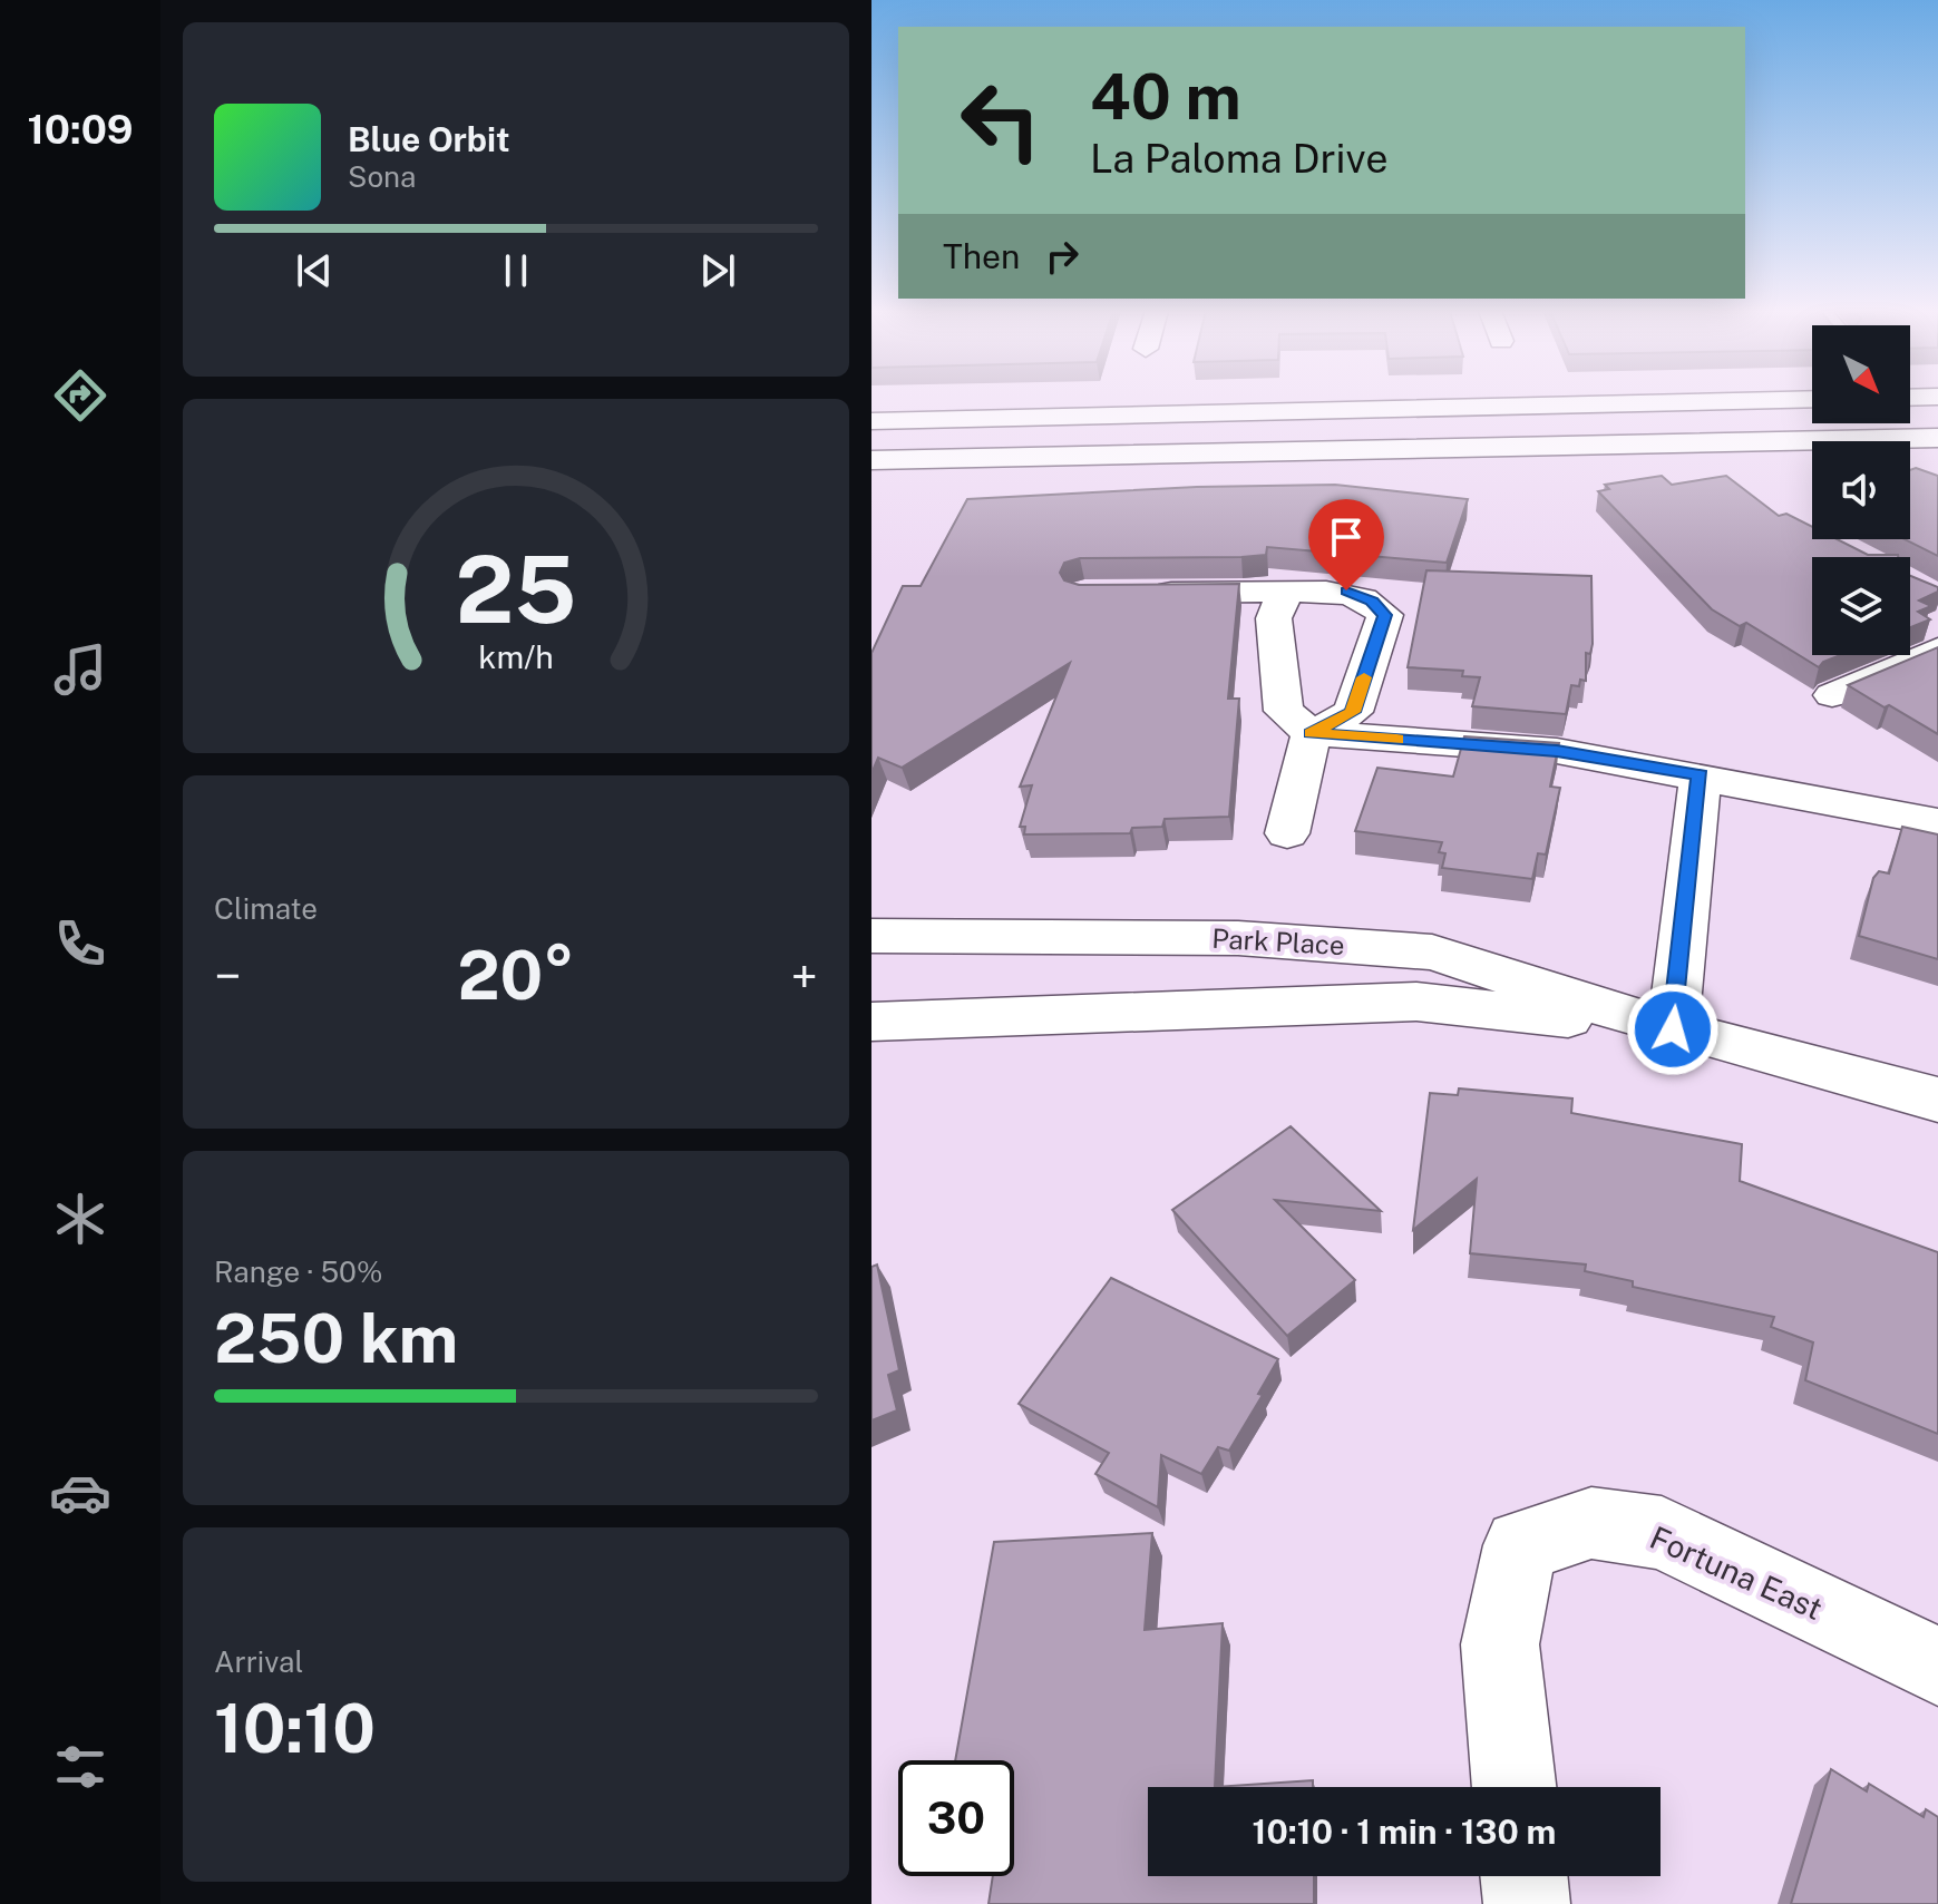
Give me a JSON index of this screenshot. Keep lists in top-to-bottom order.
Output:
{
  "streets": {
    "street": ["Park Place", "Fortuna East"]
  },
  "north": "bottom right",
  "page": {
    "tabs": "10:09",
    "turn": ["40 m", "La Paloma Drive"],
    "song": ["Blue Orbit", "Sona"],
    "then": "Then",
    "tile": [
      "Climate",
      ["Range · 50%", "250 km"],
      ["Arrival", "10:10"]
    ],
    "heat": ["−", "20°", "+"],
    "limit": "30",
    "trip": "10:10 · 1 min · 130 m",
    "gauge": ["25", "km/h"]
  }
}
